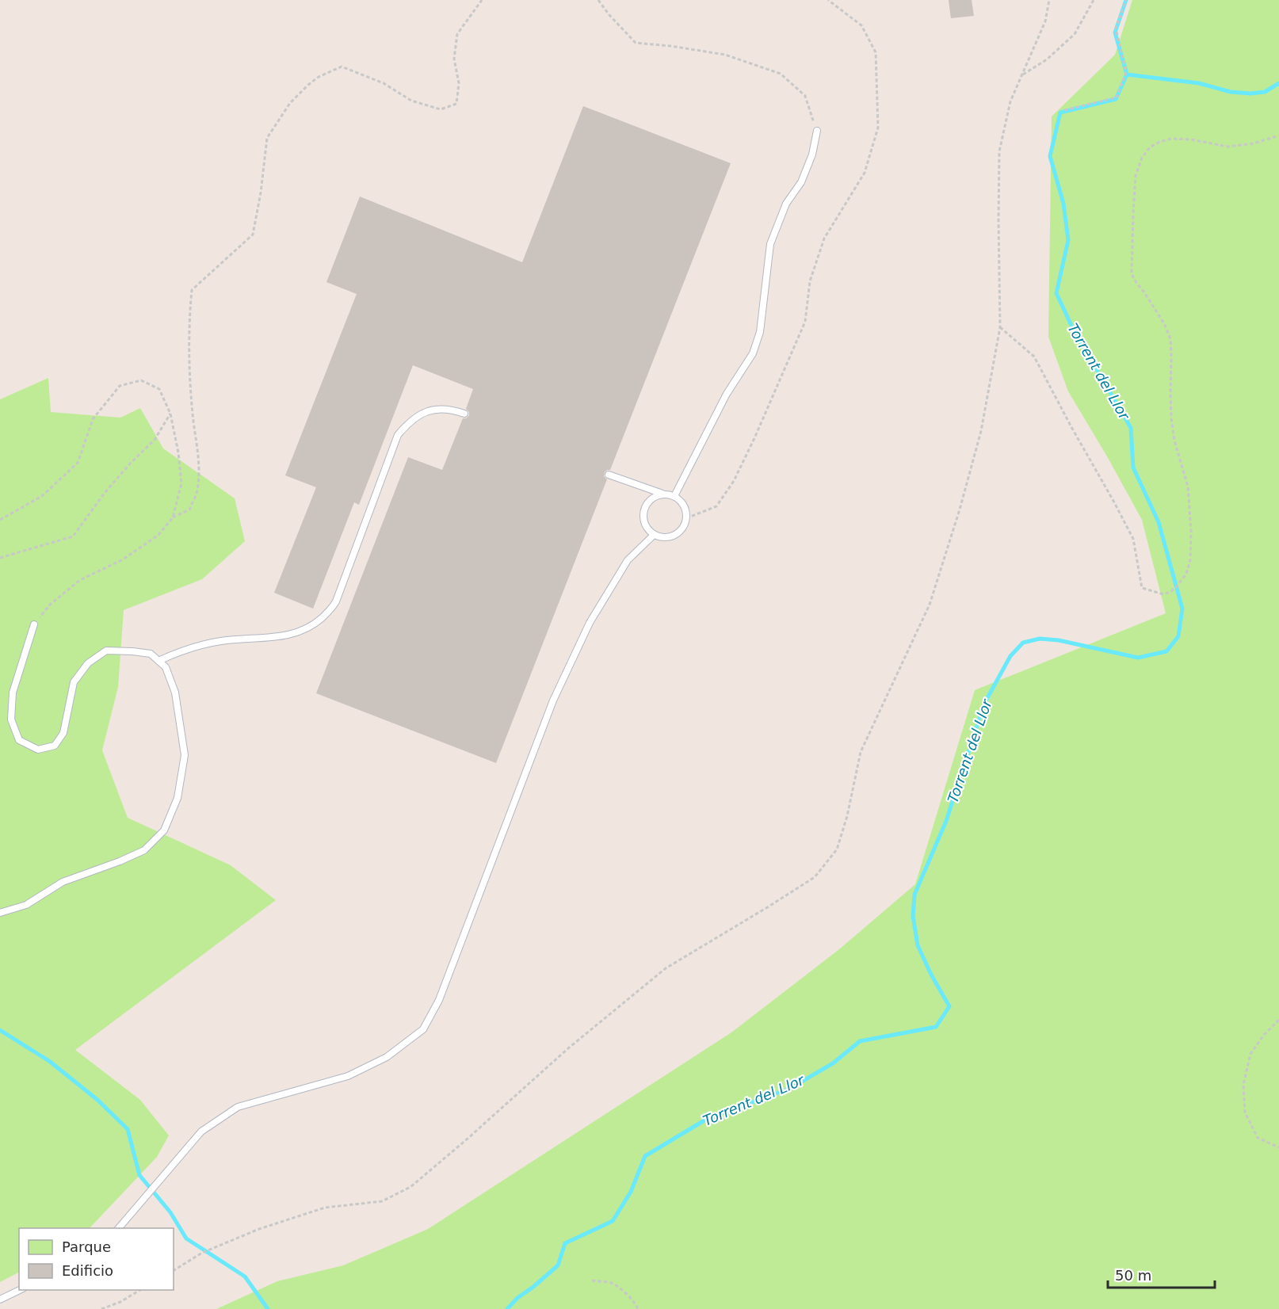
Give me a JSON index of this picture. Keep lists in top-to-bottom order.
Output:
{
  "water": ["Torrent del Llor"],
  "legend": ["Parque", "Edificio"],
  "scale_bar": "50 m"
}
